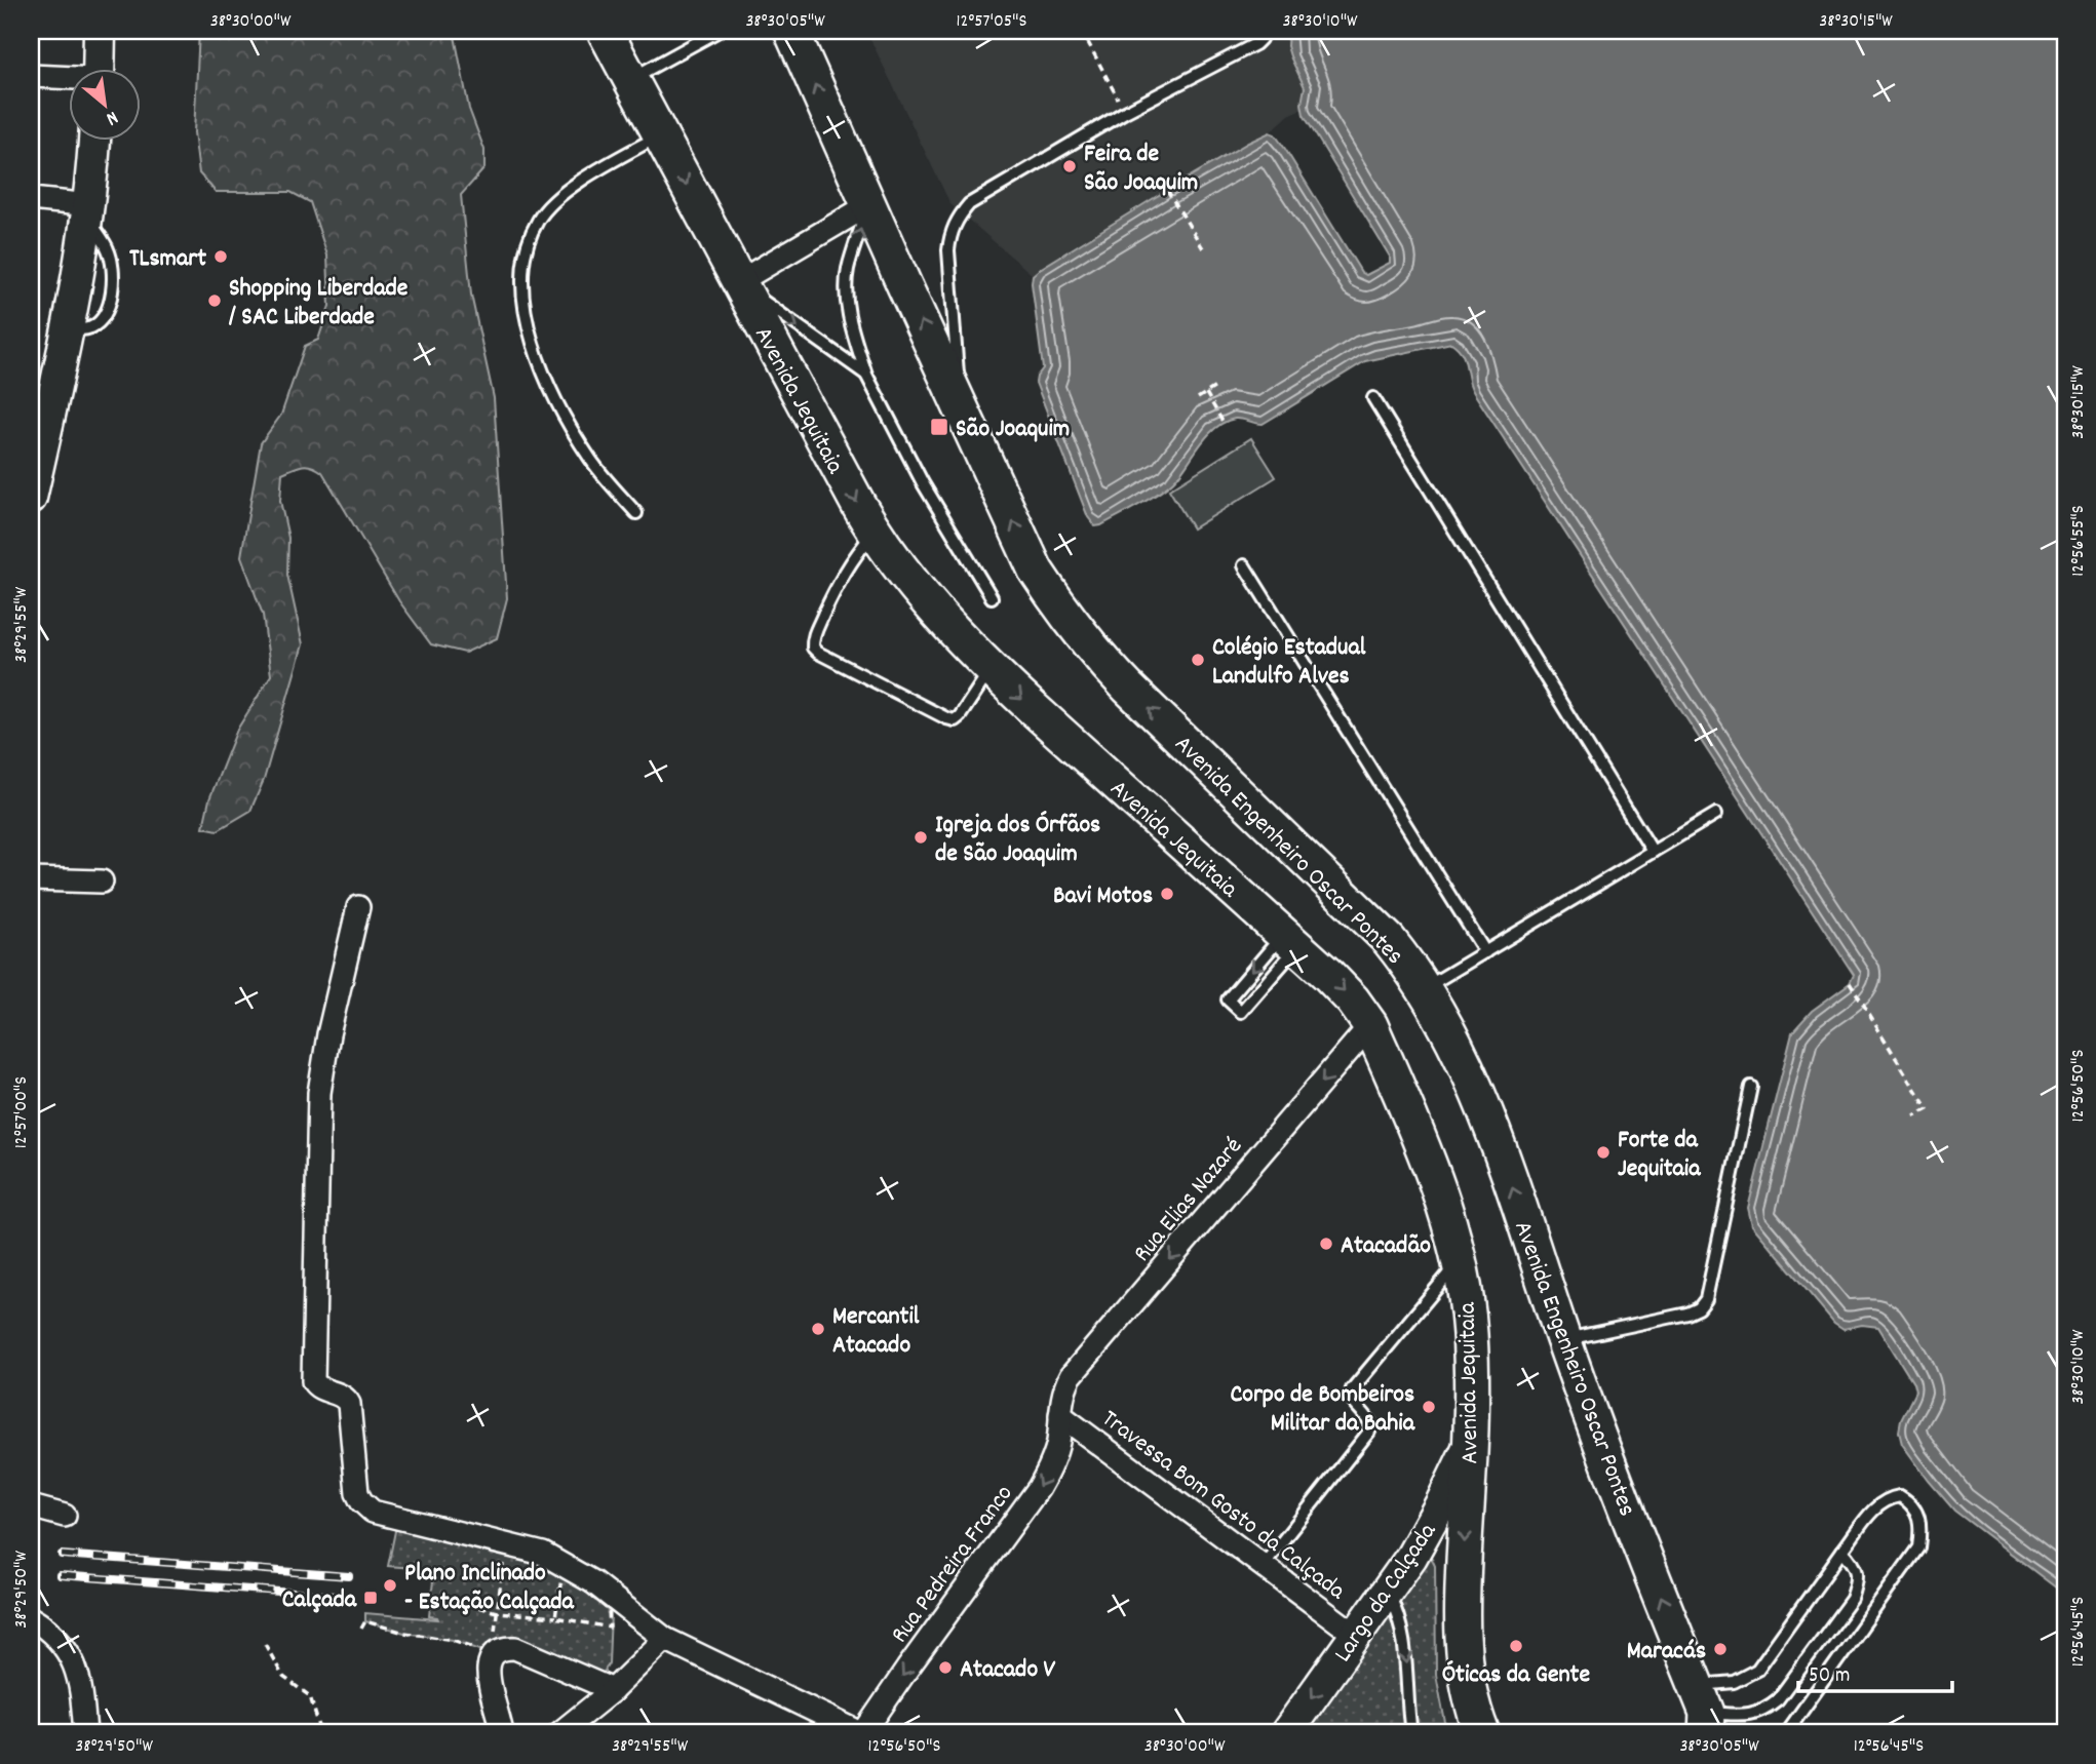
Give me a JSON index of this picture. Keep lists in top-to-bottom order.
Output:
{
  "streets": {
    "main road": ["Avenida Jequitaia", "Avenida Engenheiro Oscar Pontes", "Largo da Calçada"],
    "street": ["Rua Elias Nazaré", "Travessa Bom Gosto da Calçada", "Rua Pedreira Franco"]
  },
  "crossings": [
    ["Avenida Jequitaia", "Rua Elias Nazaré"],
    ["Avenida Jequitaia", "Largo da Calçada"],
    ["Rua Elias Nazaré", "Travessa Bom Gosto da Calçada"],
    ["Rua Elias Nazaré", "Rua Pedreira Franco"],
    ["Travessa Bom Gosto da Calçada", "Rua Pedreira Franco"],
    ["Travessa Bom Gosto da Calçada", "Largo da Calçada"]
  ],
  "one_way": [
    "Avenida Jequitaia",
    "Avenida Engenheiro Oscar Pontes",
    "Rua Elias Nazaré",
    "Rua Pedreira Franco"
  ],
  "places": {
    "other": [
      "Feira de São Joaquim",
      "TLsmart",
      "Shopping Liberdade / SAC Liberdade",
      "Colégio Estadual Landulfo Alves",
      "Igreja dos Órfãos de São Joaquim",
      "Bavi Motos",
      "Forte da Jequitaia",
      "Atacadão",
      "Mercantil Atacado",
      "Corpo de Bombeiros Militar da Bahia",
      "Plano Inclinado - Estação Calçada",
      "Óticas da Gente",
      "Maracás",
      "Atacado V"
    ],
    "transit": ["São Joaquim", "Calçada"]
  },
  "scale_bar": "50 m",
  "north": "bottom right",
  "coordinates": [
    "38°30'00\"W",
    "38°30'05\"W",
    "12°57'05\"S",
    "38°30'10\"W",
    "38°30'15\"W",
    "12°56'55\"S",
    "38°29'55\"W",
    "12°56'50\"S",
    "12°57'00\"S",
    "38°29'50\"W",
    "12°56'45\"S"
  ]
}
